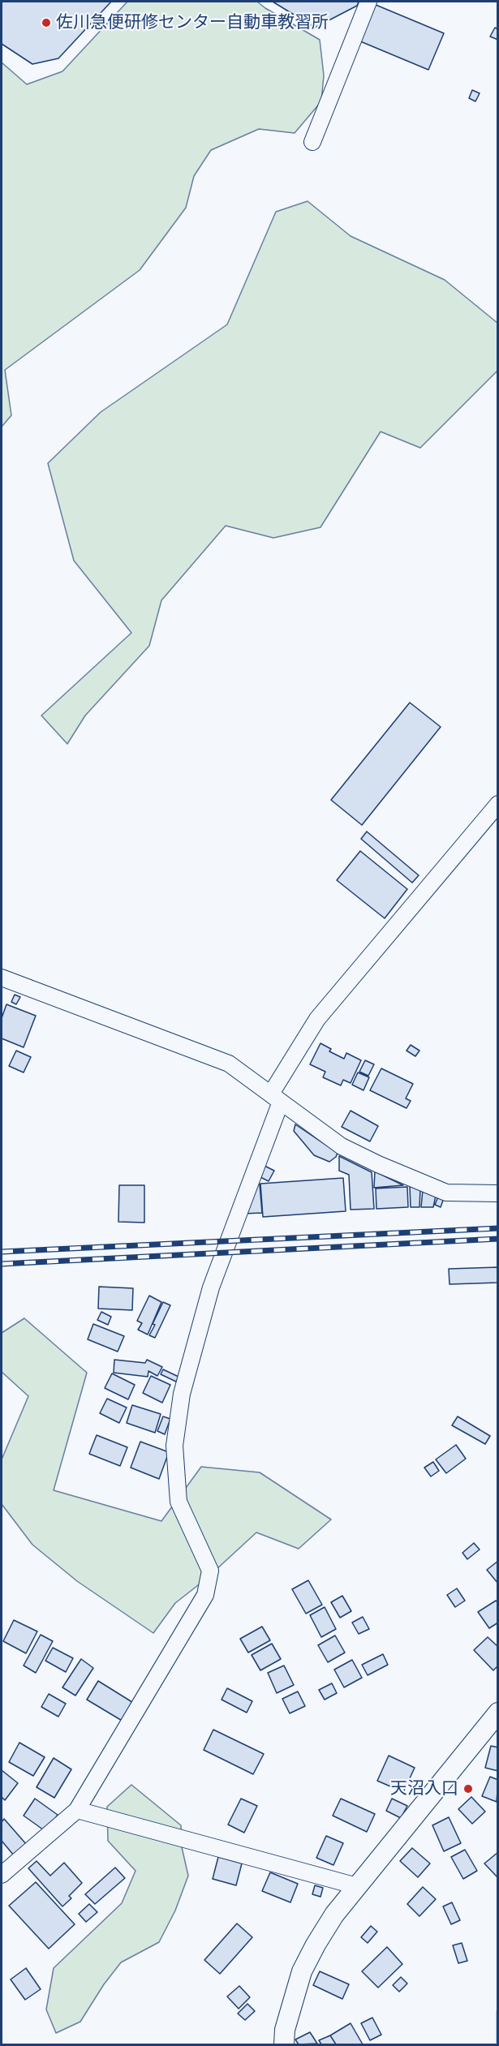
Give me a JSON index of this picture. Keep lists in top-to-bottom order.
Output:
{
  "places": ["佐川急便研修センター自動車教習所", "天沼入口"]
}
